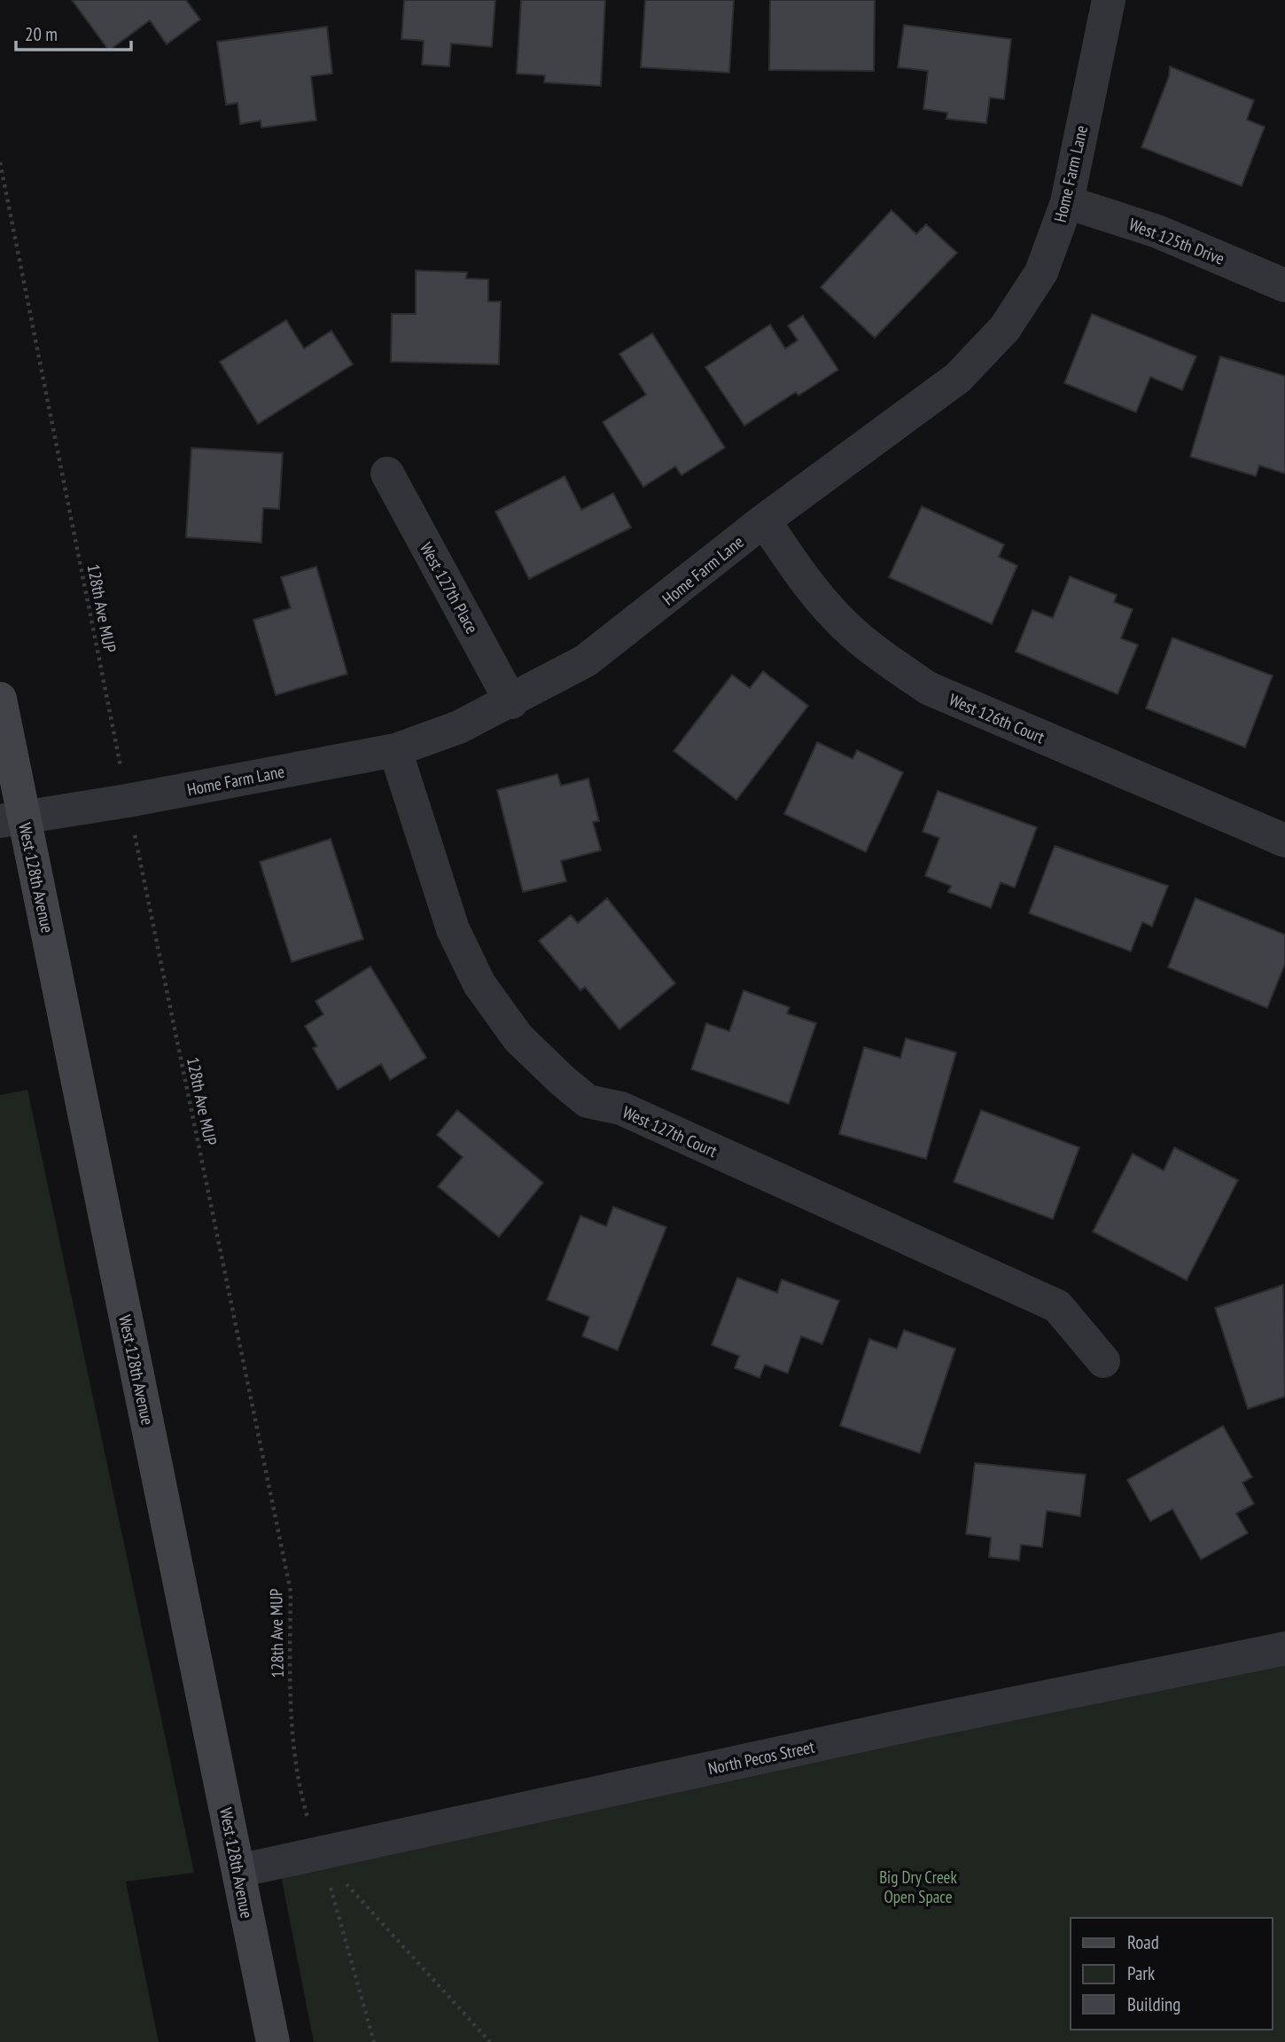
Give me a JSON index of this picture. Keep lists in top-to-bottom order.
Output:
{
  "streets": {
    "main road": ["West 128th Avenue"],
    "street": [
      "Home Farm Lane",
      "West 125th Drive",
      "West 127th Place",
      "West 126th Court",
      "West 127th Court",
      "North Pecos Street"
    ],
    "path": ["128th Ave MUP"]
  },
  "crossings": [
    ["Home Farm Lane", "West 125th Drive"],
    ["Home Farm Lane", "West 127th Place"],
    ["Home Farm Lane", "128th Ave MUP"],
    ["Home Farm Lane", "West 126th Court"],
    ["Home Farm Lane", "West 128th Avenue"],
    ["Home Farm Lane", "West 127th Court"],
    ["128th Ave MUP", "North Pecos Street"],
    ["West 128th Avenue", "North Pecos Street"]
  ],
  "parks": ["Big Dry Creek Open Space"],
  "legend": ["Road", "Park", "Building"],
  "scale_bar": "20 m"
}
